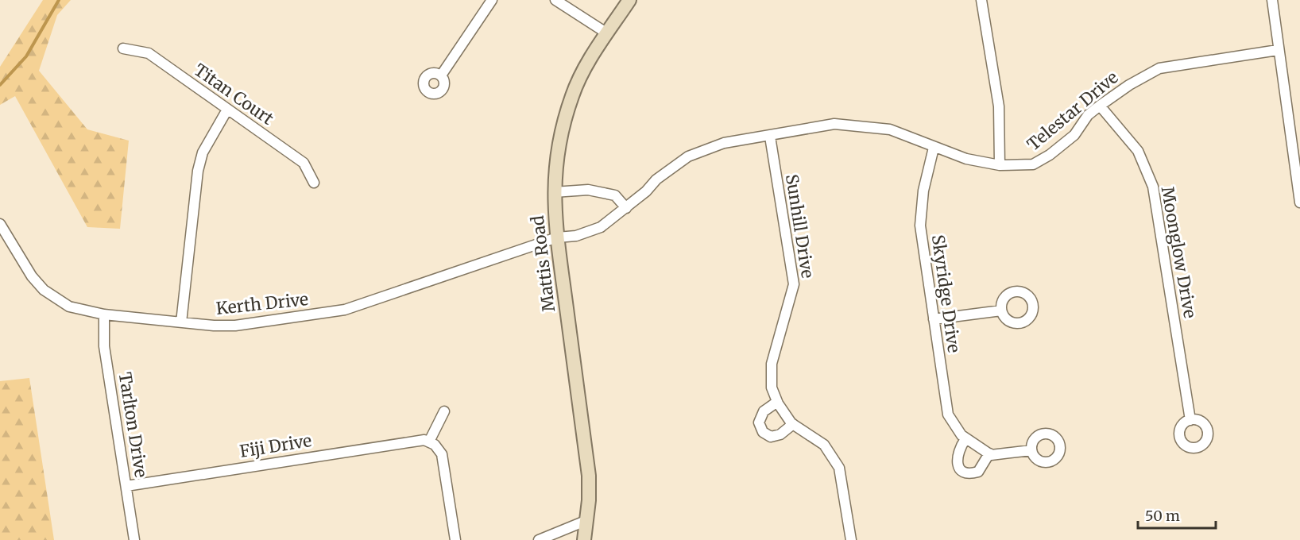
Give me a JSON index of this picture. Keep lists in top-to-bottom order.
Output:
{
  "streets": {
    "main road": ["Mattis Road"],
    "street": [
      "Titan Court",
      "Telestar Drive",
      "Sunhill Drive",
      "Moonglow Drive",
      "Skyridge Drive",
      "Kerth Drive",
      "Tarlton Drive",
      "Fiji Drive"
    ]
  },
  "crossings": [
    ["Telestar Drive", "Sunhill Drive"],
    ["Telestar Drive", "Moonglow Drive"],
    ["Telestar Drive", "Mattis Road"],
    ["Telestar Drive", "Skyridge Drive"],
    ["Telestar Drive", "Kerth Drive"],
    ["Mattis Road", "Kerth Drive"],
    ["Kerth Drive", "Tarlton Drive"],
    ["Tarlton Drive", "Fiji Drive"]
  ],
  "scale_bar": "50 m"
}
